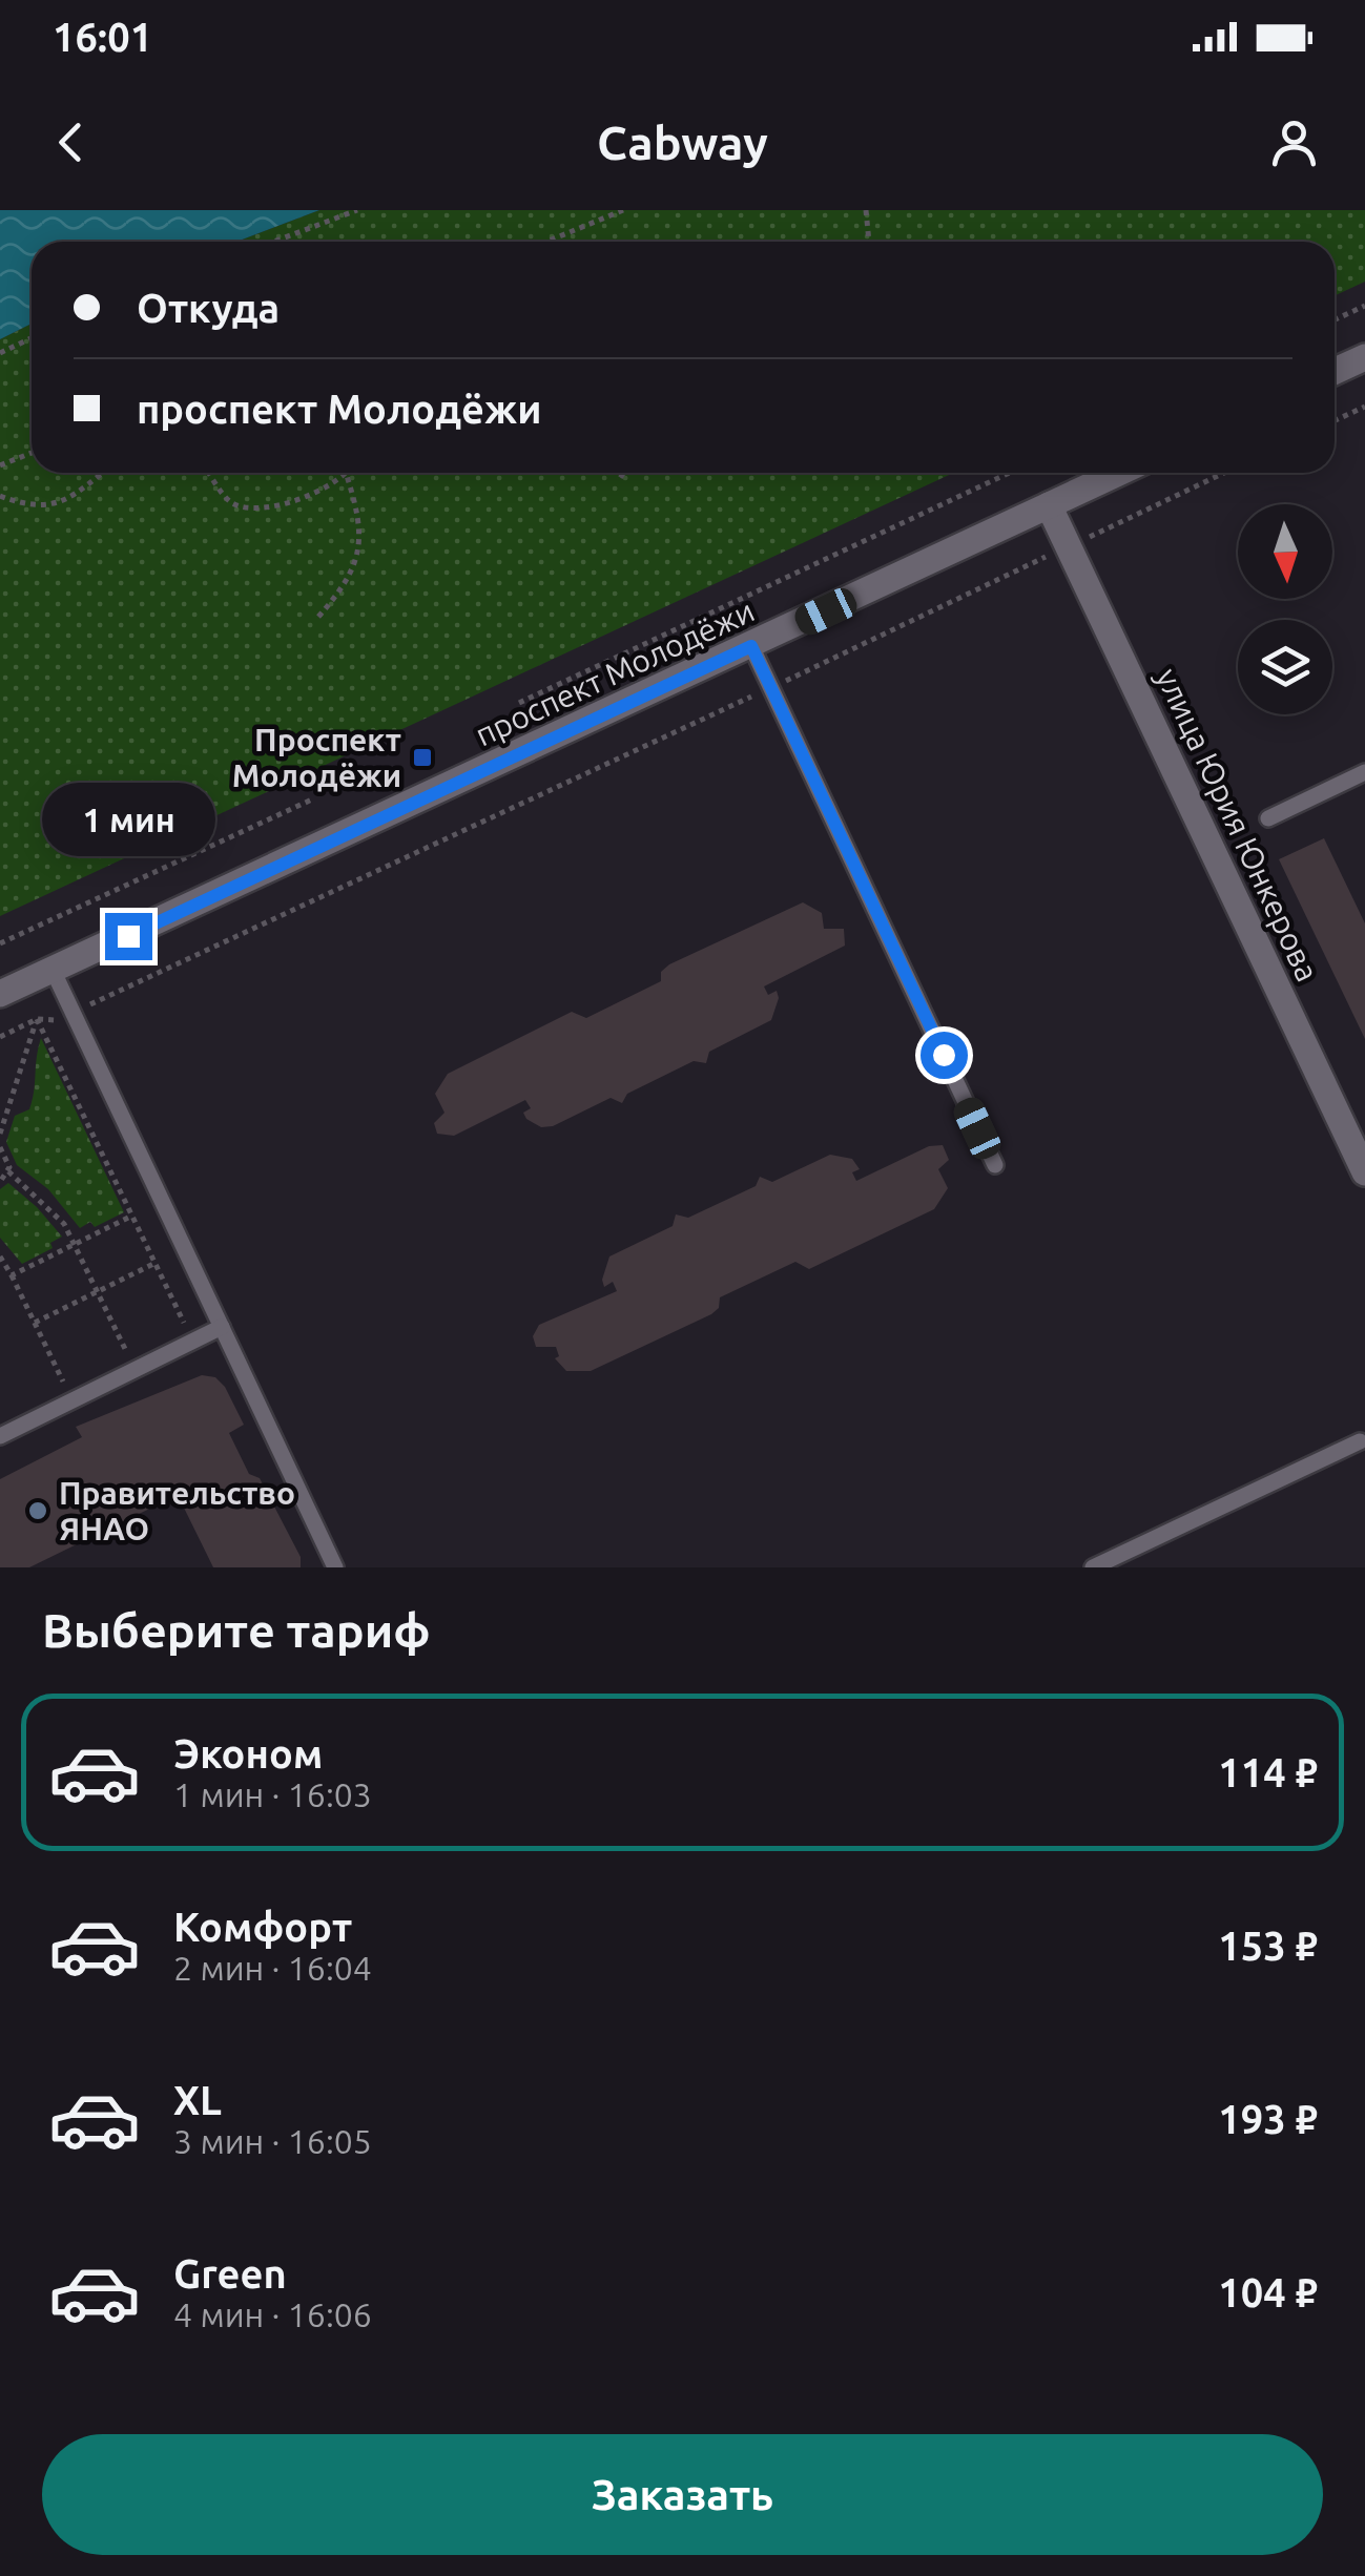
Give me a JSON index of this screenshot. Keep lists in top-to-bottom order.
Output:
{
  "streets": {
    "street": ["проспект Молодёжи", "улица Юрия Юнкерова"]
  },
  "crossings": [
    ["проспект Молодёжи", "улица Юрия Юнкерова"]
  ],
  "places": {
    "transit": ["Проспект Молодёжи"],
    "other": ["Правительство ЯНАО"]
  },
  "north": "bottom",
  "page": {
    "status": "16:01",
    "header": "Cabway",
    "banner": ["Откуда", "проспект Молодёжи"],
    "bubble": "1 мин",
    "heading": "Выберите тариф",
    "list": [
      {
        "name": "Эконом",
        "note": "1 мин · 16:03",
        "value": "114 ₽"
      },
      {
        "name": "Комфорт",
        "note": "2 мин · 16:04",
        "value": "153 ₽"
      },
      {
        "name": "XL",
        "note": "3 мин · 16:05",
        "value": "193 ₽"
      },
      {
        "name": "Green",
        "note": "4 мин · 16:06",
        "value": "104 ₽"
      }
    ],
    "buttons": "Заказать"
  }
}
